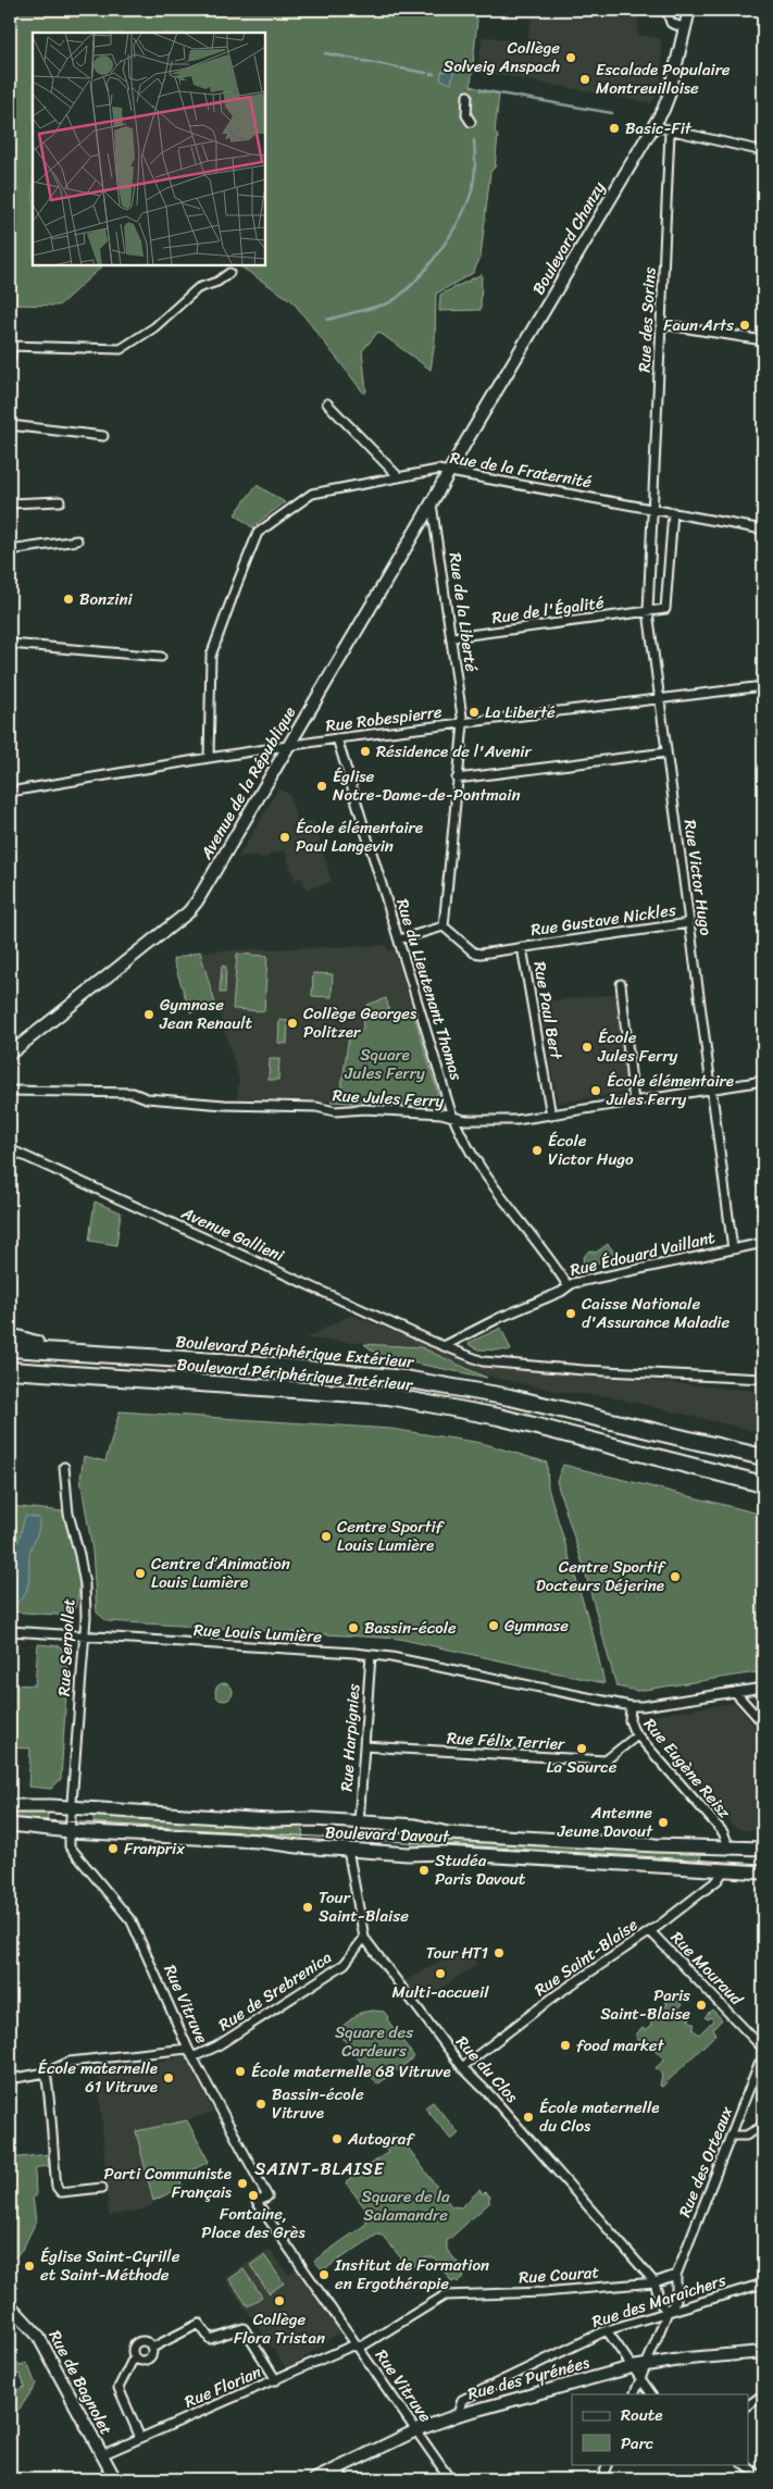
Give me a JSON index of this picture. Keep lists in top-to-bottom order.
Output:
{
  "streets": {
    "highway": ["Boulevard Périphérique Extérieur", "Boulevard Périphérique Intérieur"],
    "main road": [
      "Boulevard Chanzy",
      "Avenue de la République",
      "Boulevard Davout",
      "Rue des Pyrénées",
      "Rue de Bagnolet"
    ],
    "street": [
      "Rue des Sorins",
      "Rue de la Fraternité",
      "Rue de l'Égalité",
      "Rue de la Liberté",
      "Rue Robespierre",
      "Rue Victor Hugo",
      "Rue Gustave Nickles",
      "Rue du Lieutenant Thomas",
      "Rue Paul Bert",
      "Rue Jules Ferry",
      "Avenue Gallieni",
      "Rue Édouard Vaillant",
      "Rue Louis Lumière",
      "Rue Serpollet",
      "Rue Harpignies",
      "Rue Félix Terrier",
      "Rue Eugène Reisz",
      "Rue Saint-Blaise",
      "Rue Mouraud",
      "Rue de Srebrenica",
      "Rue Vitruve",
      "Rue du Clos",
      "Rue des Orteaux",
      "Rue Courat",
      "Rue des Maraîchers",
      "Rue Florian"
    ]
  },
  "crossings": [
    ["Boulevard Chanzy", "Rue de la Fraternité"],
    ["Boulevard Chanzy", "Avenue de la République"],
    ["Rue des Sorins", "Rue de la Fraternité"],
    ["Rue des Sorins", "Rue Victor Hugo"],
    ["Rue de la Fraternité", "Rue Robespierre"],
    ["Rue de la Fraternité", "Avenue de la République"],
    ["Rue de la Fraternité", "Rue Victor Hugo"],
    ["Rue de l'Égalité", "Rue de la Liberté"],
    ["Rue de l'Égalité", "Rue Victor Hugo"],
    ["Rue de la Liberté", "Rue Robespierre"],
    ["Rue de la Liberté", "Avenue de la République"],
    ["Rue de la Liberté", "Rue Paul Bert"],
    ["Rue Robespierre", "Avenue de la République"],
    ["Rue Robespierre", "Rue Victor Hugo"],
    ["Rue Robespierre", "Rue du Lieutenant Thomas"],
    ["Rue Victor Hugo", "Rue Gustave Nickles"],
    ["Rue Victor Hugo", "Rue Jules Ferry"],
    ["Rue Victor Hugo", "Rue Édouard Vaillant"],
    ["Rue Gustave Nickles", "Rue Paul Bert"],
    ["Rue du Lieutenant Thomas", "Rue Jules Ferry"],
    ["Rue du Lieutenant Thomas", "Rue Édouard Vaillant"],
    ["Rue Paul Bert", "Rue Jules Ferry"],
    ["Avenue Gallieni", "Rue Édouard Vaillant"],
    ["Rue Louis Lumière", "Rue Serpollet"],
    ["Rue Louis Lumière", "Rue Harpignies"],
    ["Rue Louis Lumière", "Rue Eugène Reisz"],
    ["Rue Serpollet", "Boulevard Davout"],
    ["Rue Serpollet", "Rue Vitruve"],
    ["Rue Harpignies", "Rue Félix Terrier"],
    ["Rue Harpignies", "Boulevard Davout"],
    ["Rue Félix Terrier", "Rue Eugène Reisz"],
    ["Rue Eugène Reisz", "Boulevard Davout"],
    ["Boulevard Davout", "Rue Saint-Blaise"],
    ["Boulevard Davout", "Rue Vitruve"],
    ["Boulevard Davout", "Rue du Clos"],
    ["Rue Saint-Blaise", "Rue Mouraud"],
    ["Rue Saint-Blaise", "Rue du Clos"],
    ["Rue de Srebrenica", "Rue Vitruve"],
    ["Rue de Srebrenica", "Rue du Clos"],
    ["Rue Vitruve", "Rue Courat"],
    ["Rue Vitruve", "Rue des Pyrénées"],
    ["Rue Vitruve", "Rue Florian"],
    ["Rue du Clos", "Rue Courat"],
    ["Rue des Orteaux", "Rue des Maraîchers"],
    ["Rue des Orteaux", "Rue des Pyrénées"],
    ["Rue Courat", "Rue Florian"],
    ["Rue des Maraîchers", "Rue des Pyrénées"],
    ["Rue de Bagnolet", "Rue Florian"]
  ],
  "districts": ["SAINT-BLAISE"],
  "parks": ["Square Jules Ferry", "Square des Cardeurs", "Square de la Salamandre"],
  "places": [
    "Collège Solveig Anspach",
    "Escalade Populaire Montreuilloise",
    "Basic-Fit",
    "Faun Arts",
    "Bonzini",
    "La Liberté",
    "Résidence de l'Avenir",
    "Église Notre-Dame-de-Pontmain",
    "École élémentaire Paul Langevin",
    "Gymnase Jean Renault",
    "Collège Georges Politzer",
    "École Jules Ferry",
    "École élémentaire Jules Ferry",
    "École Victor Hugo",
    "Caisse Nationale d'Assurance Maladie",
    "Centre Sportif Louis Lumière",
    "Centre d’Animation Louis Lumière",
    "Centre Sportif Docteurs Déjerine",
    "Gymnase",
    "Bassin-école",
    "La Source",
    "Antenne Jeune Davout",
    "Franprix",
    "Studéa Paris Davout",
    "Tour Saint-Blaise",
    "Tour HT1",
    "Multi-accueil",
    "Paris Saint-Blaise",
    "food market",
    "École maternelle 68 Vitruve",
    "École maternelle 61 Vitruve",
    "Bassin-école Vitruve",
    "École maternelle du Clos",
    "Autograf",
    "Parti Communiste Français",
    "Fontaine, Place des Grès",
    "Église Saint-Cyrille et Saint-Méthode",
    "Institut de Formation en Ergothérapie",
    "Collège Flora Tristan"
  ],
  "legend": ["Route", "Parc"]
}
